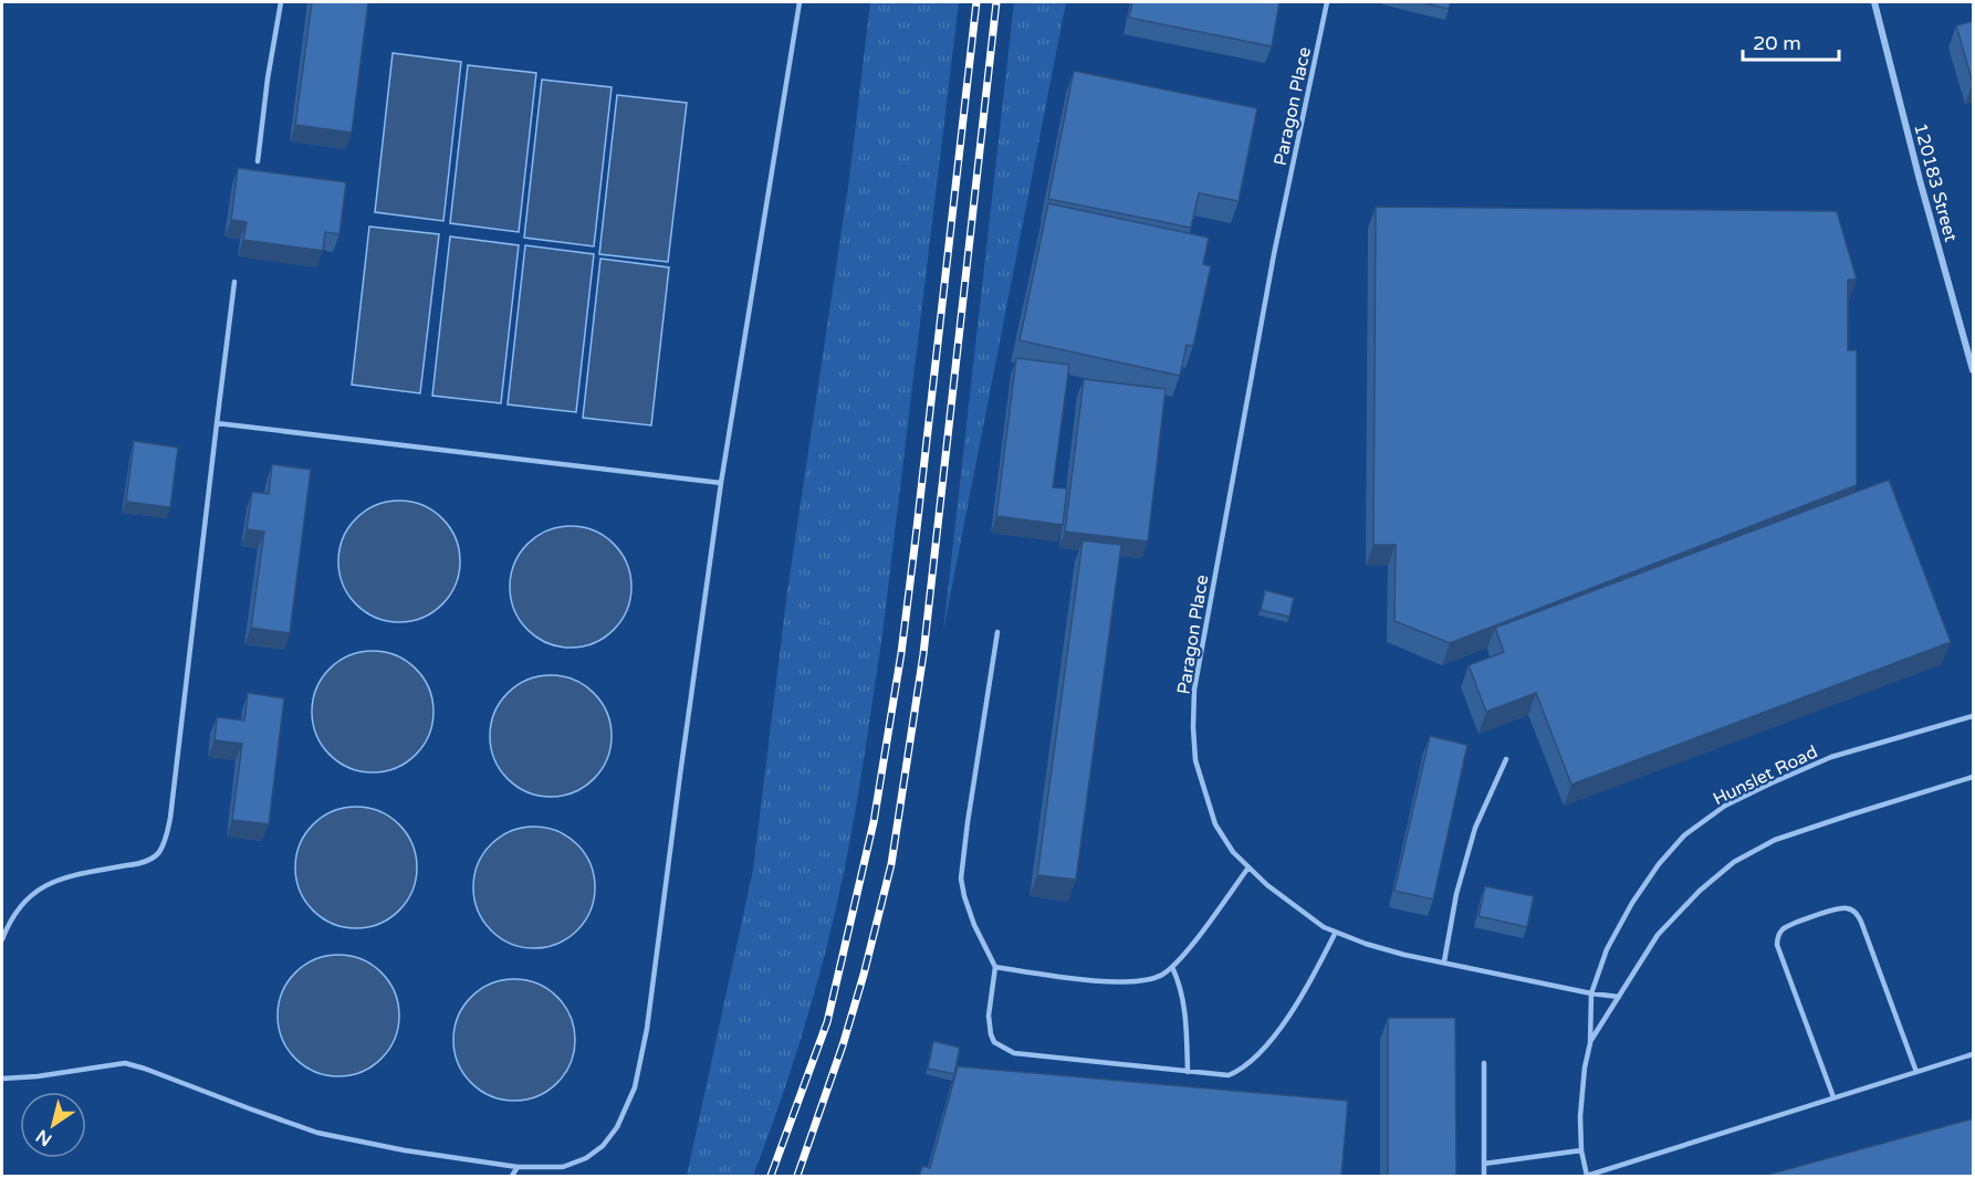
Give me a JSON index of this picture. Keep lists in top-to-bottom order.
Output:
{
  "streets": {
    "street": ["120183 Street"],
    "lane": ["Paragon Place", "Hunslet Road"]
  },
  "crossings": [
    ["Paragon Place", "Hunslet Road"]
  ],
  "scale_bar": "20 m",
  "north": "bottom left"
}
